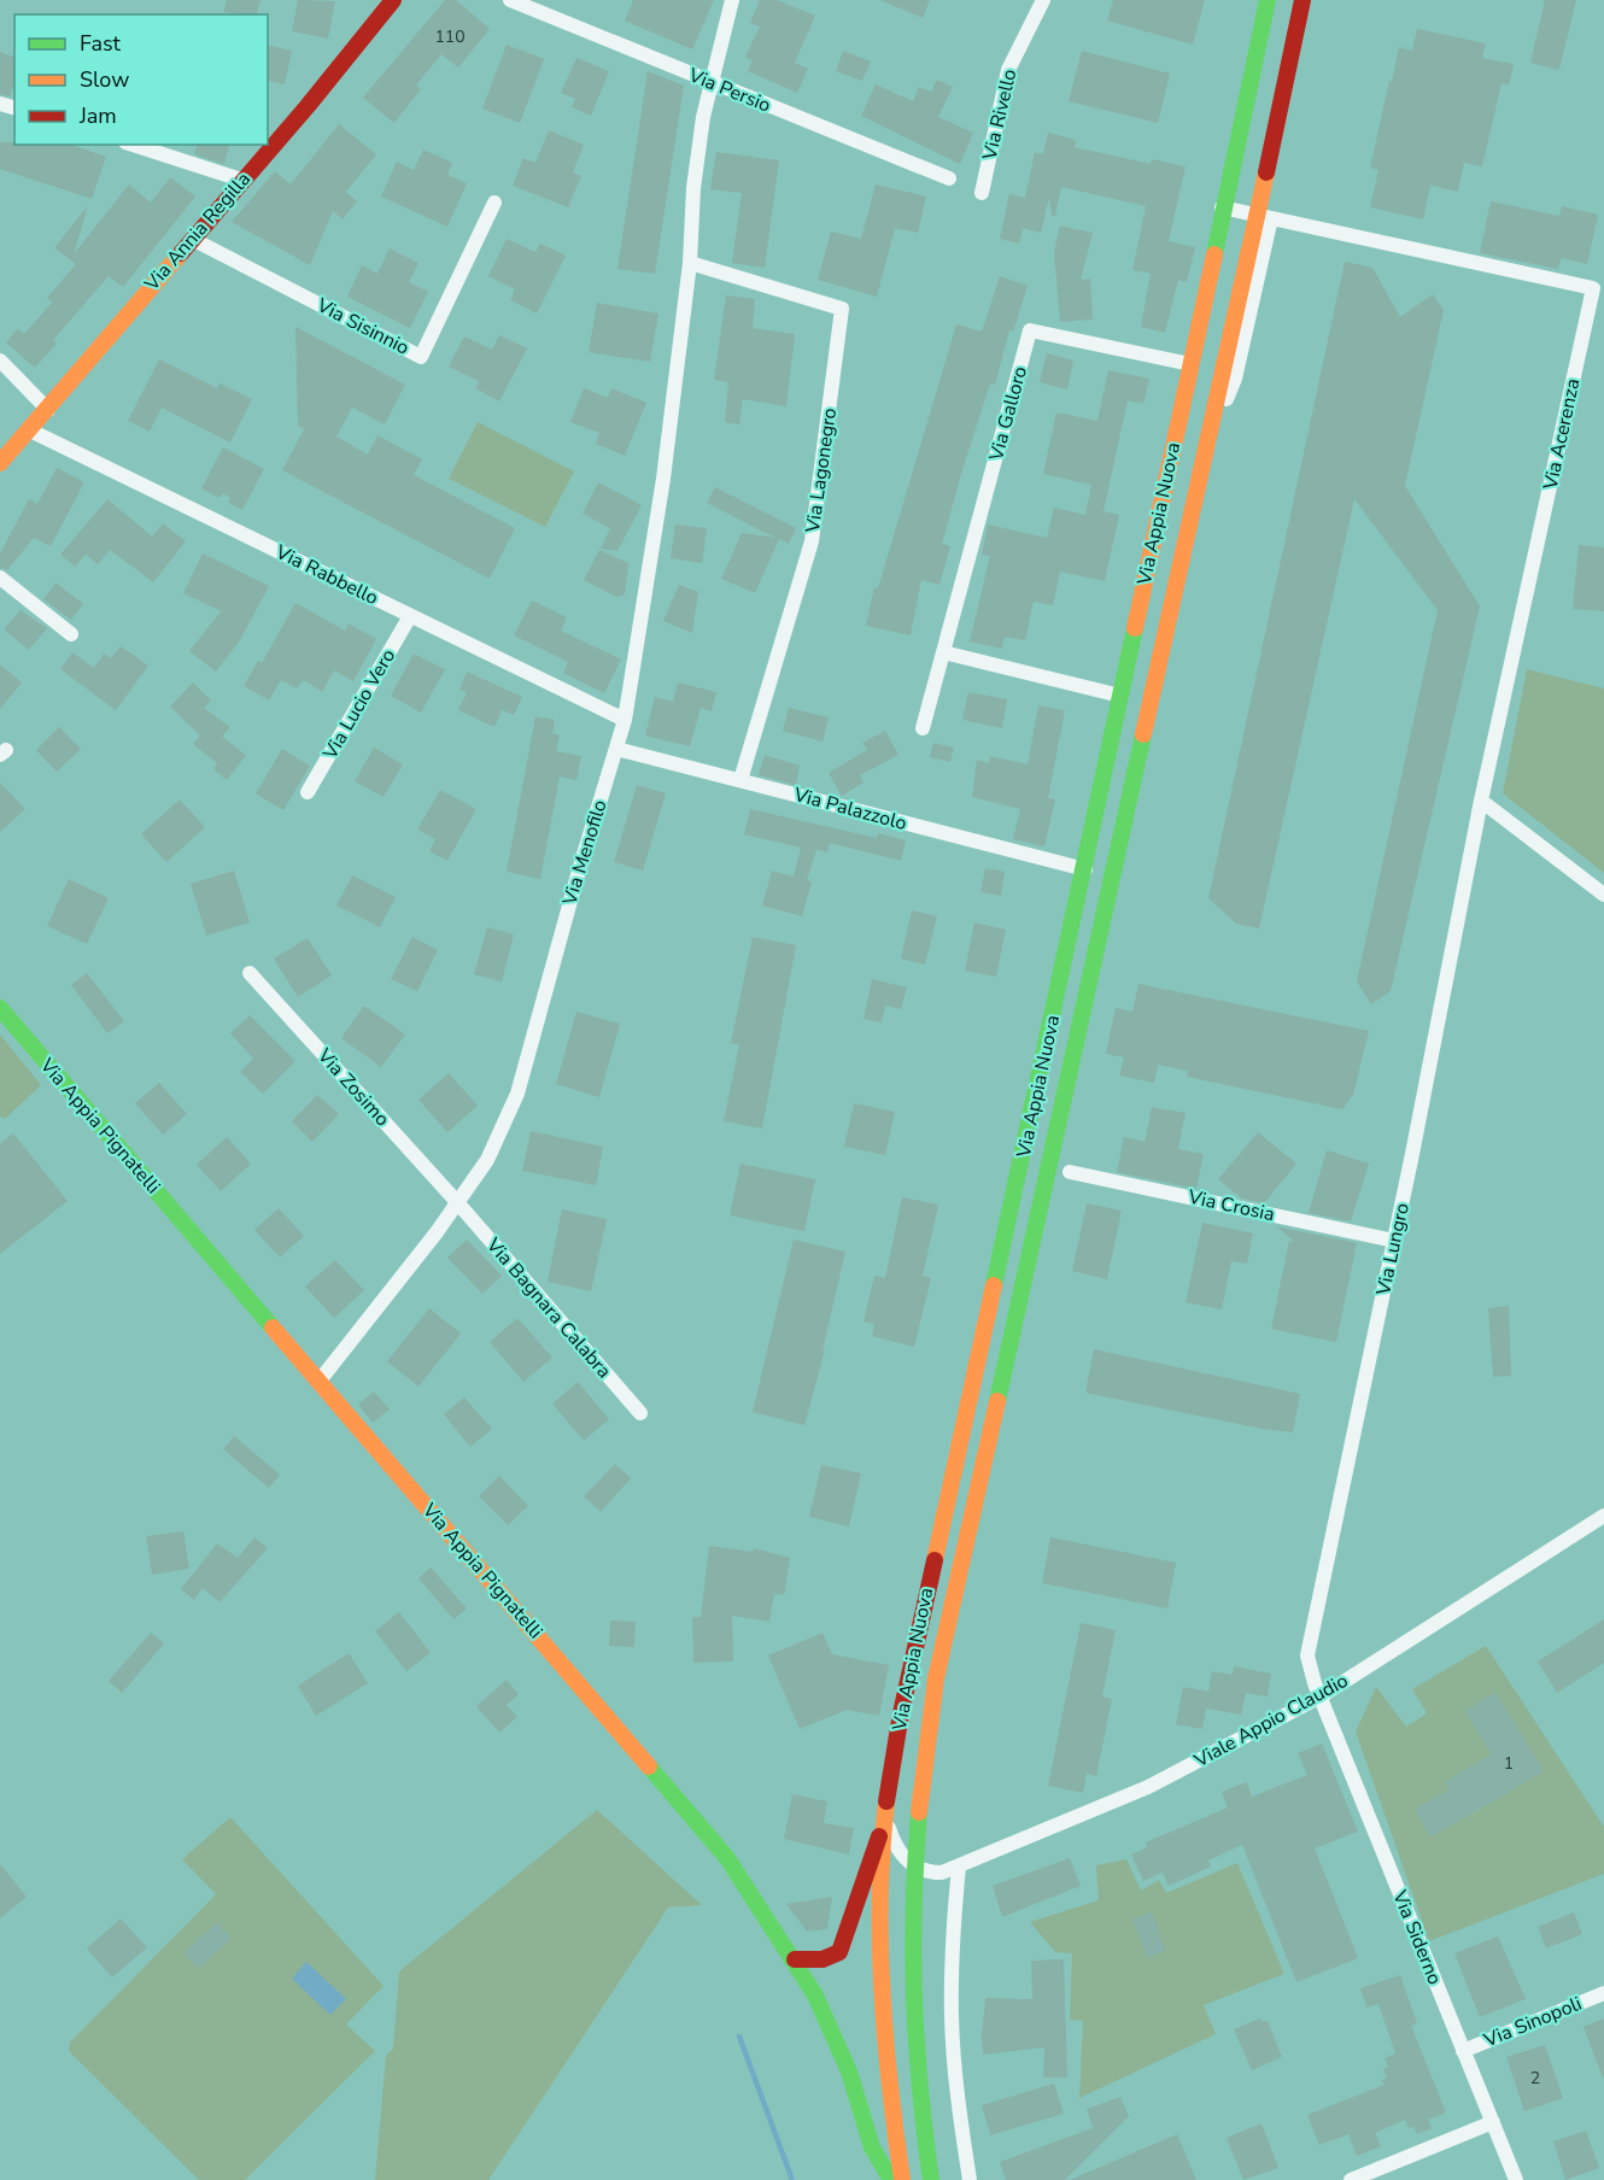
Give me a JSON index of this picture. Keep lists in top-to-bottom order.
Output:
{
  "streets": {
    "main road": ["Via Annia Regilla", "Via Appia Nuova", "Via Appia Pignatelli"],
    "street": [
      "Via Persio",
      "Via Rivello",
      "Via Sisinnio",
      "Via Galloro",
      "Via Acerenza",
      "Via Lagonegro",
      "Via Rabbello",
      "Via Lucio Vero",
      "Via Palazzolo",
      "Via Menofilo",
      "Via Zosimo",
      "Via Crosia",
      "Via Lungro",
      "Via Bagnara Calabra",
      "Viale Appio Claudio",
      "Via Siderno",
      "Via Sinopoli"
    ]
  },
  "crossings": [
    ["Via Persio", "Via Menofilo"],
    ["Via Annia Regilla", "Via Sisinnio"],
    ["Via Annia Regilla", "Via Rabbello"],
    ["Via Galloro", "Via Appia Nuova"],
    ["Via Acerenza", "Via Appia Nuova"],
    ["Via Acerenza", "Via Lungro"],
    ["Via Lagonegro", "Via Palazzolo"],
    ["Via Lagonegro", "Via Menofilo"],
    ["Via Appia Nuova", "Via Palazzolo"],
    ["Via Appia Nuova", "Viale Appio Claudio"],
    ["Via Rabbello", "Via Lucio Vero"],
    ["Via Rabbello", "Via Menofilo"],
    ["Via Palazzolo", "Via Menofilo"],
    ["Via Menofilo", "Via Zosimo"],
    ["Via Menofilo", "Via Appia Pignatelli"],
    ["Via Menofilo", "Via Bagnara Calabra"],
    ["Via Zosimo", "Via Bagnara Calabra"],
    ["Via Crosia", "Via Lungro"],
    ["Via Lungro", "Viale Appio Claudio"],
    ["Via Lungro", "Via Siderno"],
    ["Viale Appio Claudio", "Via Siderno"],
    ["Via Siderno", "Via Sinopoli"]
  ],
  "house_numbers": ["110", "1", "2"],
  "legend": ["Fast", "Slow", "Jam"]
}
